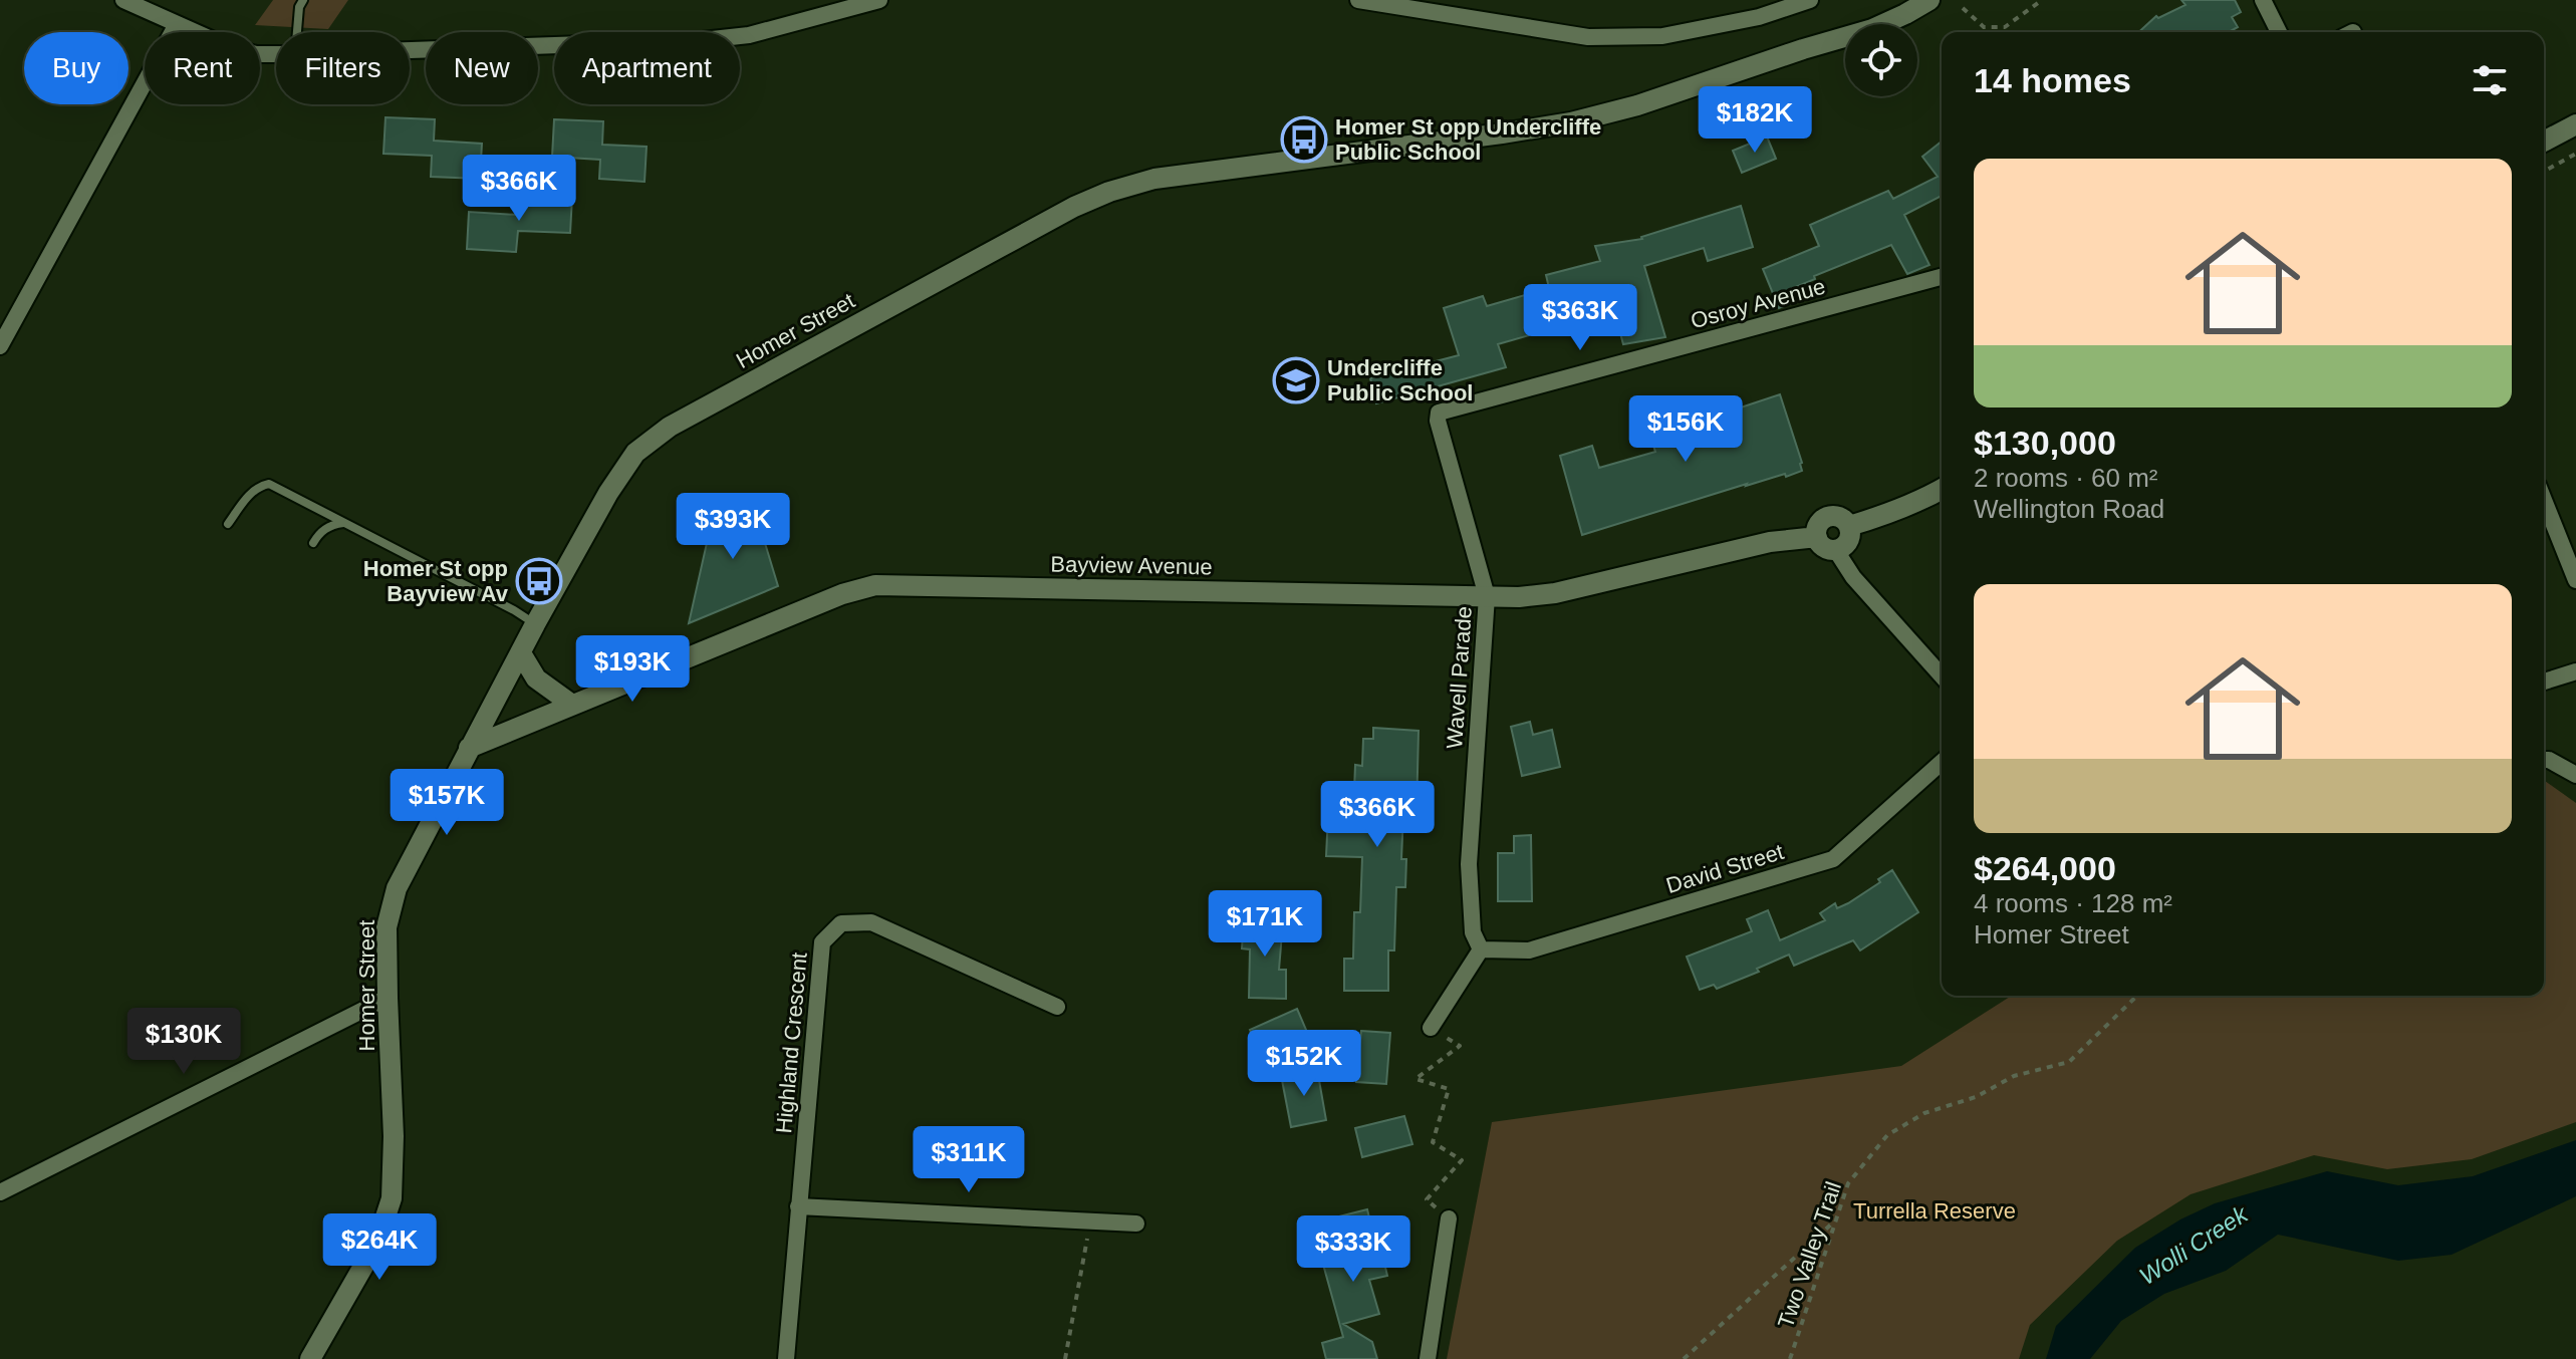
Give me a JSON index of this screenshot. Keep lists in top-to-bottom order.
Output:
{
  "streets": {
    "main road": ["Homer Street", "Bayview Avenue"],
    "street": [
      "Osroy Avenue",
      "Wavell Parade",
      "David Street",
      "Highland Crescent"
    ],
    "path": ["Two Valley Trail"]
  },
  "crossings": [
    ["Osroy Avenue", "Bayview Avenue"],
    ["Osroy Avenue", "Wavell Parade"],
    ["Homer Street", "Bayview Avenue"],
    ["Bayview Avenue", "Wavell Parade"],
    ["Wavell Parade", "David Street"]
  ],
  "water": ["Wolli Creek"],
  "parks": ["Turrella Reserve"],
  "places": {
    "bus stop": ["Homer St opp Undercliffe Public School", "Homer St opp Bayview Av"],
    "school or university": ["Undercliffe Public School"]
  },
  "page": {
    "chip": [
      "Buy",
      "Rent",
      "Filters",
      "New",
      "Apartment"
    ],
    "heading": "14 homes",
    "price": [
      "$182K",
      "$366K",
      "$363K",
      "$156K",
      "$393K",
      "$193K",
      "$157K",
      "$366K",
      "$171K",
      "$130K",
      "$152K",
      "$311K",
      "$264K",
      "$333K"
    ],
    "list": [
      {
        "name": "$130,000",
        "note": "2 rooms · 60 m² · Wellington Road"
      },
      {
        "name": "$264,000",
        "note": "4 rooms · 128 m² · Homer Street"
      }
    ]
  }
}
